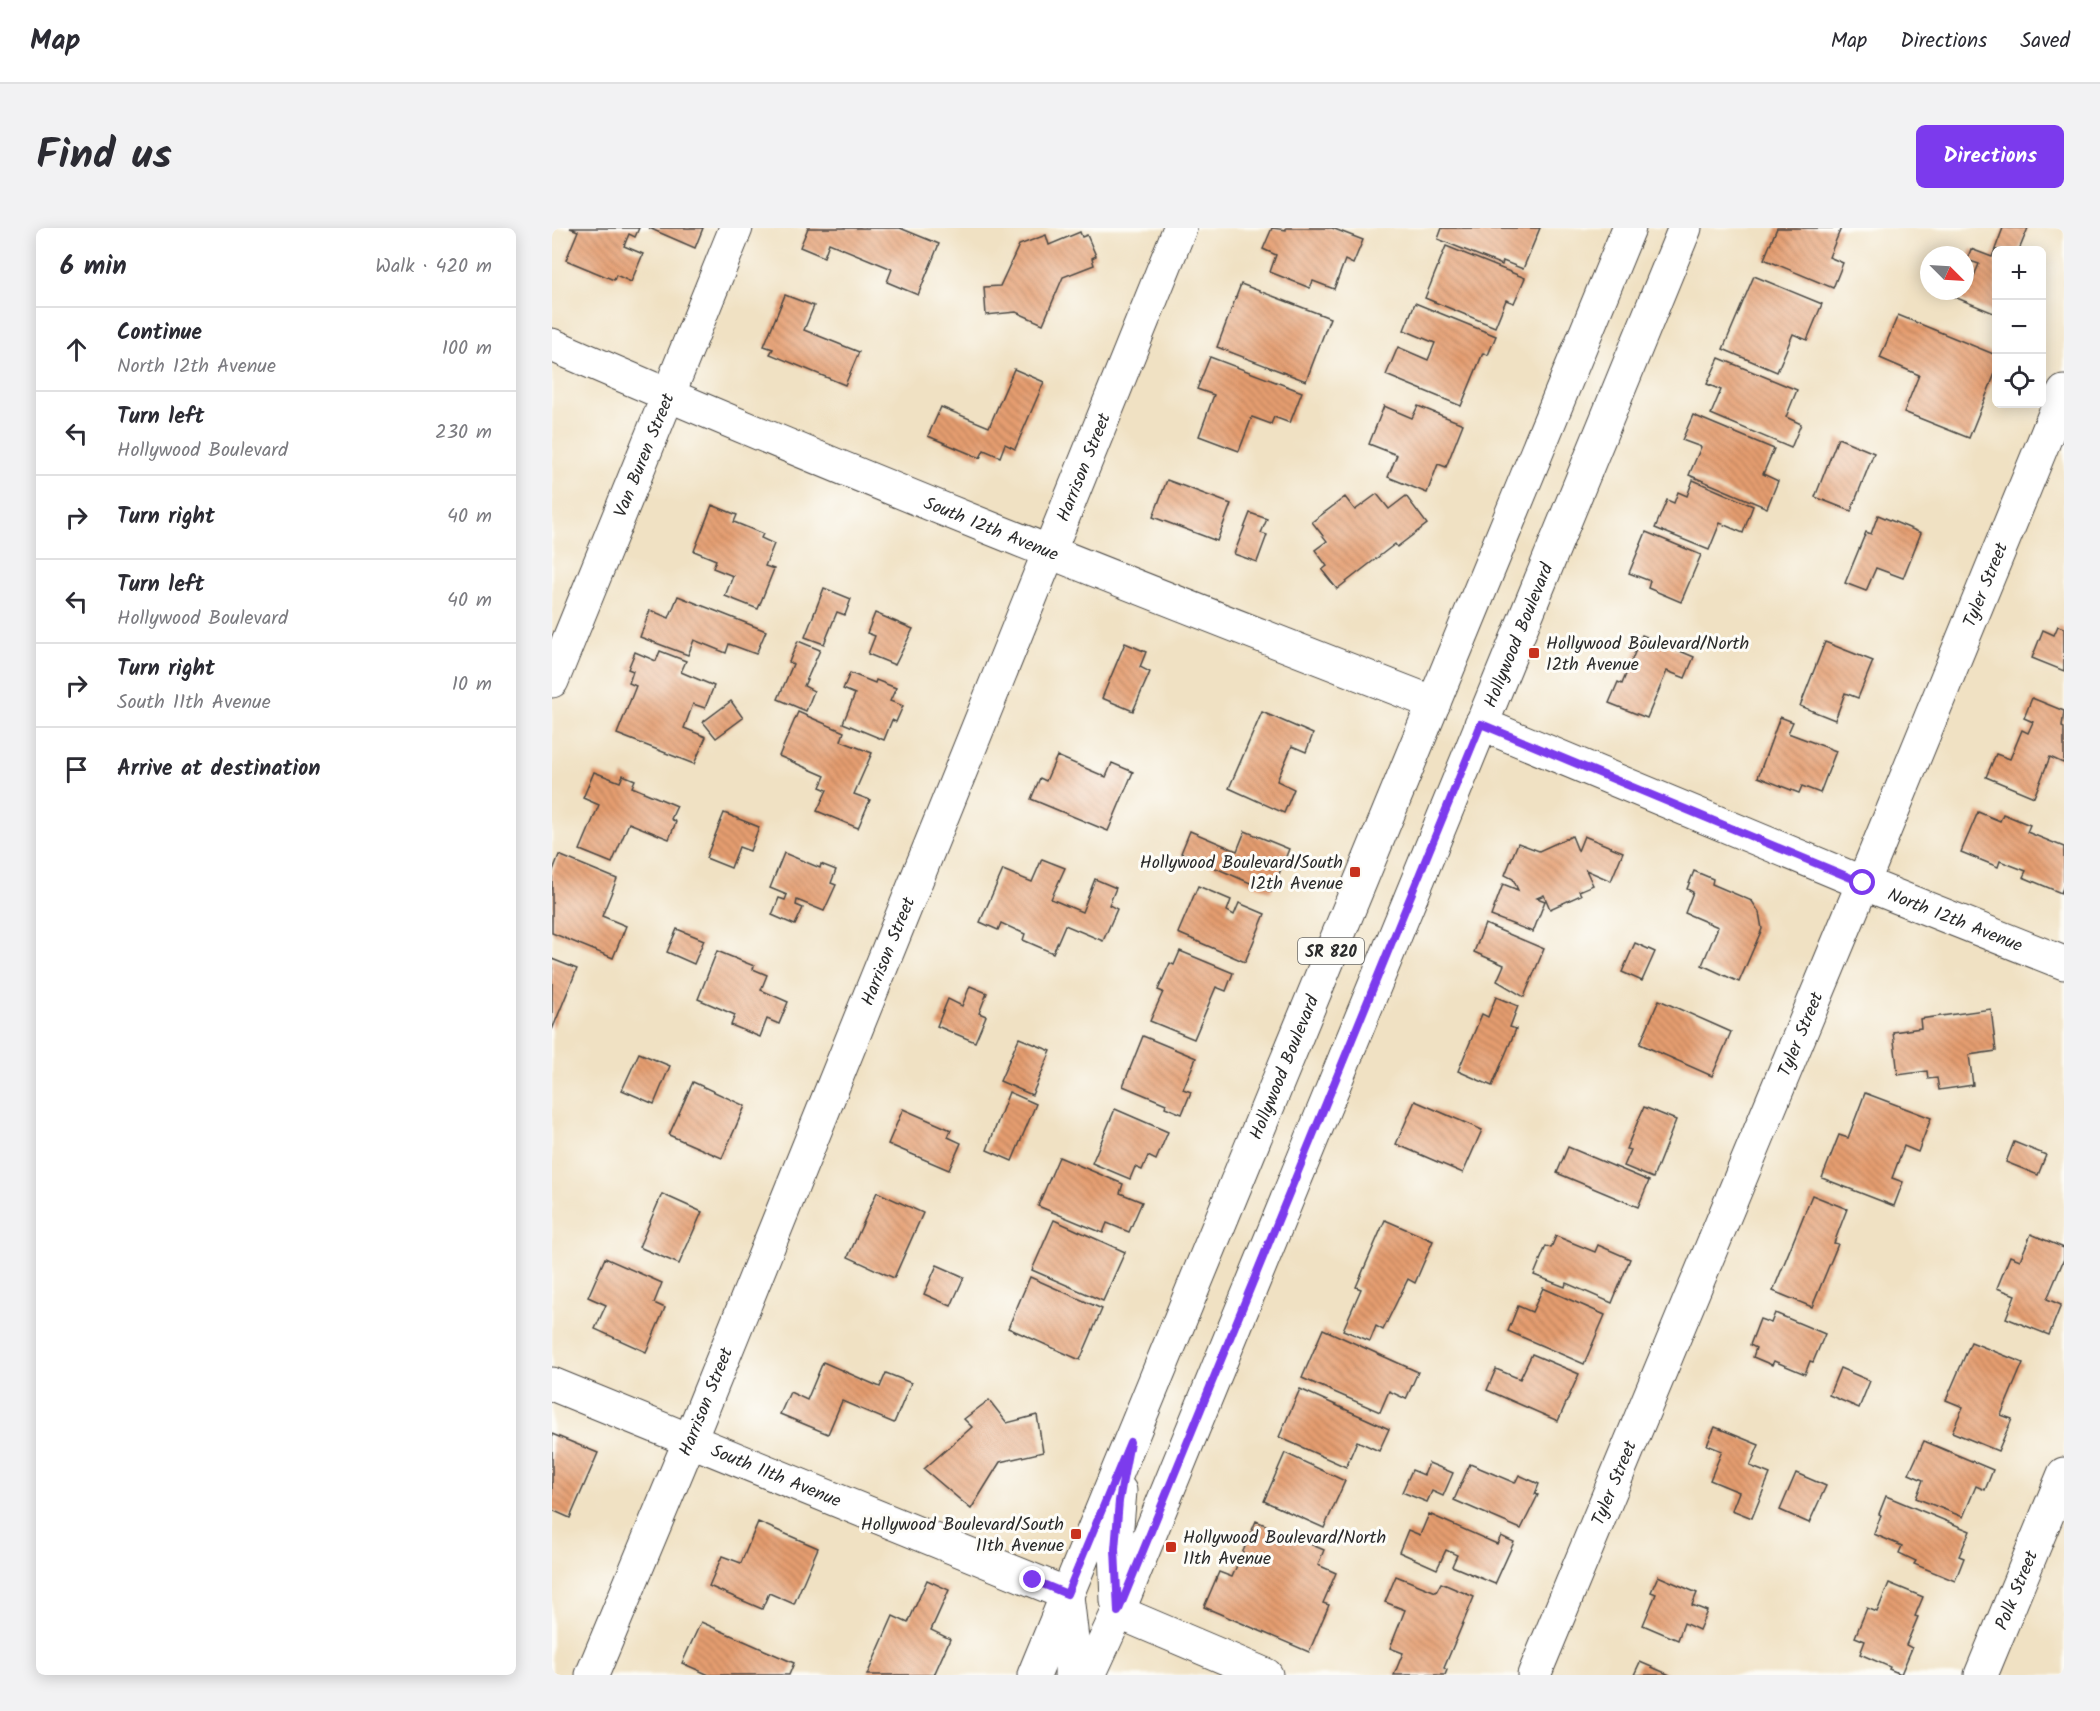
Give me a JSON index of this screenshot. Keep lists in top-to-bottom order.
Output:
{
  "streets": {
    "street": [
      "Van Buren Street",
      "Harrison Street",
      "South 12th Avenue",
      "Tyler Street",
      "Hollywood Boulevard",
      "North 12th Avenue",
      "SR 820",
      "South 11th Avenue",
      "Polk Street"
    ]
  },
  "crossings": [
    ["Van Buren Street", "South 12th Avenue"],
    ["Harrison Street", "South 12th Avenue"],
    ["Harrison Street", "South 11th Avenue"],
    ["South 12th Avenue", "Hollywood Boulevard"],
    ["Tyler Street", "North 12th Avenue"],
    ["Hollywood Boulevard", "North 12th Avenue"],
    ["Hollywood Boulevard", "South 11th Avenue"]
  ],
  "places": {
    "transit": [
      "Hollywood Boulevard/North 12th Avenue",
      "Hollywood Boulevard/South 12th Avenue",
      "Hollywood Boulevard/South 11th Avenue",
      "Hollywood Boulevard/North 11th Avenue"
    ]
  },
  "north": "bottom right",
  "page": {
    "header": "Map",
    "nav": ["Map", "Directions", "Saved"],
    "title": "Find us",
    "buttons": "Directions",
    "heading": ["6 min", "Walk · 420 m"],
    "map_buttons": ["+", "−"],
    "list": [
      ["Continue", "North 12th Avenue", "100 m"],
      ["Turn left", "Hollywood Boulevard", "230 m"],
      ["Turn right", "40 m"],
      ["Turn left", "Hollywood Boulevard", "40 m"],
      ["Turn right", "South 11th Avenue", "10 m"],
      "Arrive at destination"
    ]
  }
}
